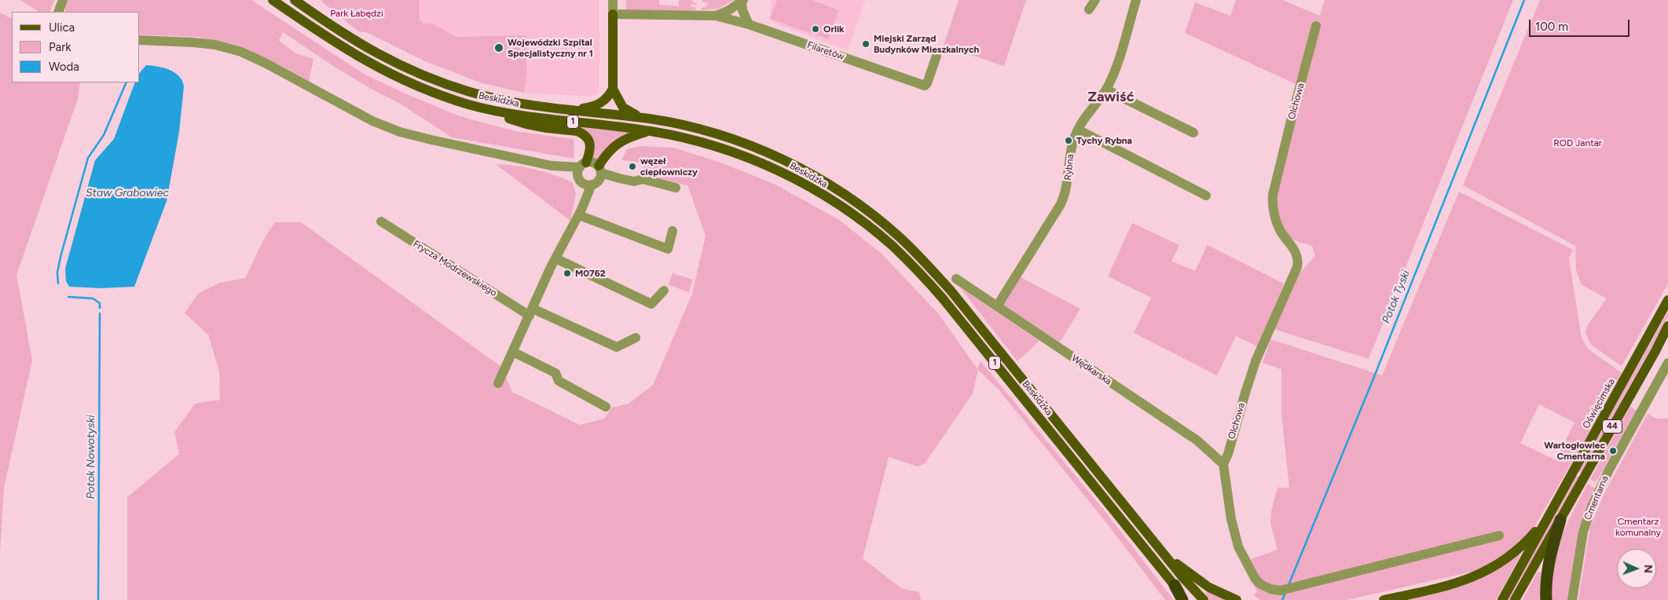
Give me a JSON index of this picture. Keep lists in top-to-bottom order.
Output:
{
  "streets": {
    "main road": [
      "Beskidzka",
      "1",
      "Oświęcimska",
      "44"
    ],
    "street": [
      "Filaretów",
      "Olchowa",
      "Rybna",
      "Frycza Modrzewskiego",
      "Wędkarska",
      "Cmentarna"
    ]
  },
  "crossings": [
    ["Olchowa", "Wędkarska"],
    ["Rybna", "Wędkarska"]
  ],
  "districts": ["Zawiść"],
  "water": ["Staw Grabowiec", "Potok Tyski", "Potok Nowotyski"],
  "parks": ["Park Łabędzi", "ROD Jantar", "Cmentarz komunalny"],
  "places": [
    "Orlik",
    "Miejski Zarząd Budynków Mieszkalnych",
    "Wojewódzki Szpital Specjalistyczny nr 1",
    "Tychy Rybna",
    "węzeł ciepłowniczy",
    "M0762",
    "Wartogłowiec Cmentarna"
  ],
  "legend": ["Ulica", "Park", "Woda"],
  "scale_bar": "100 m",
  "north": "right"
}
